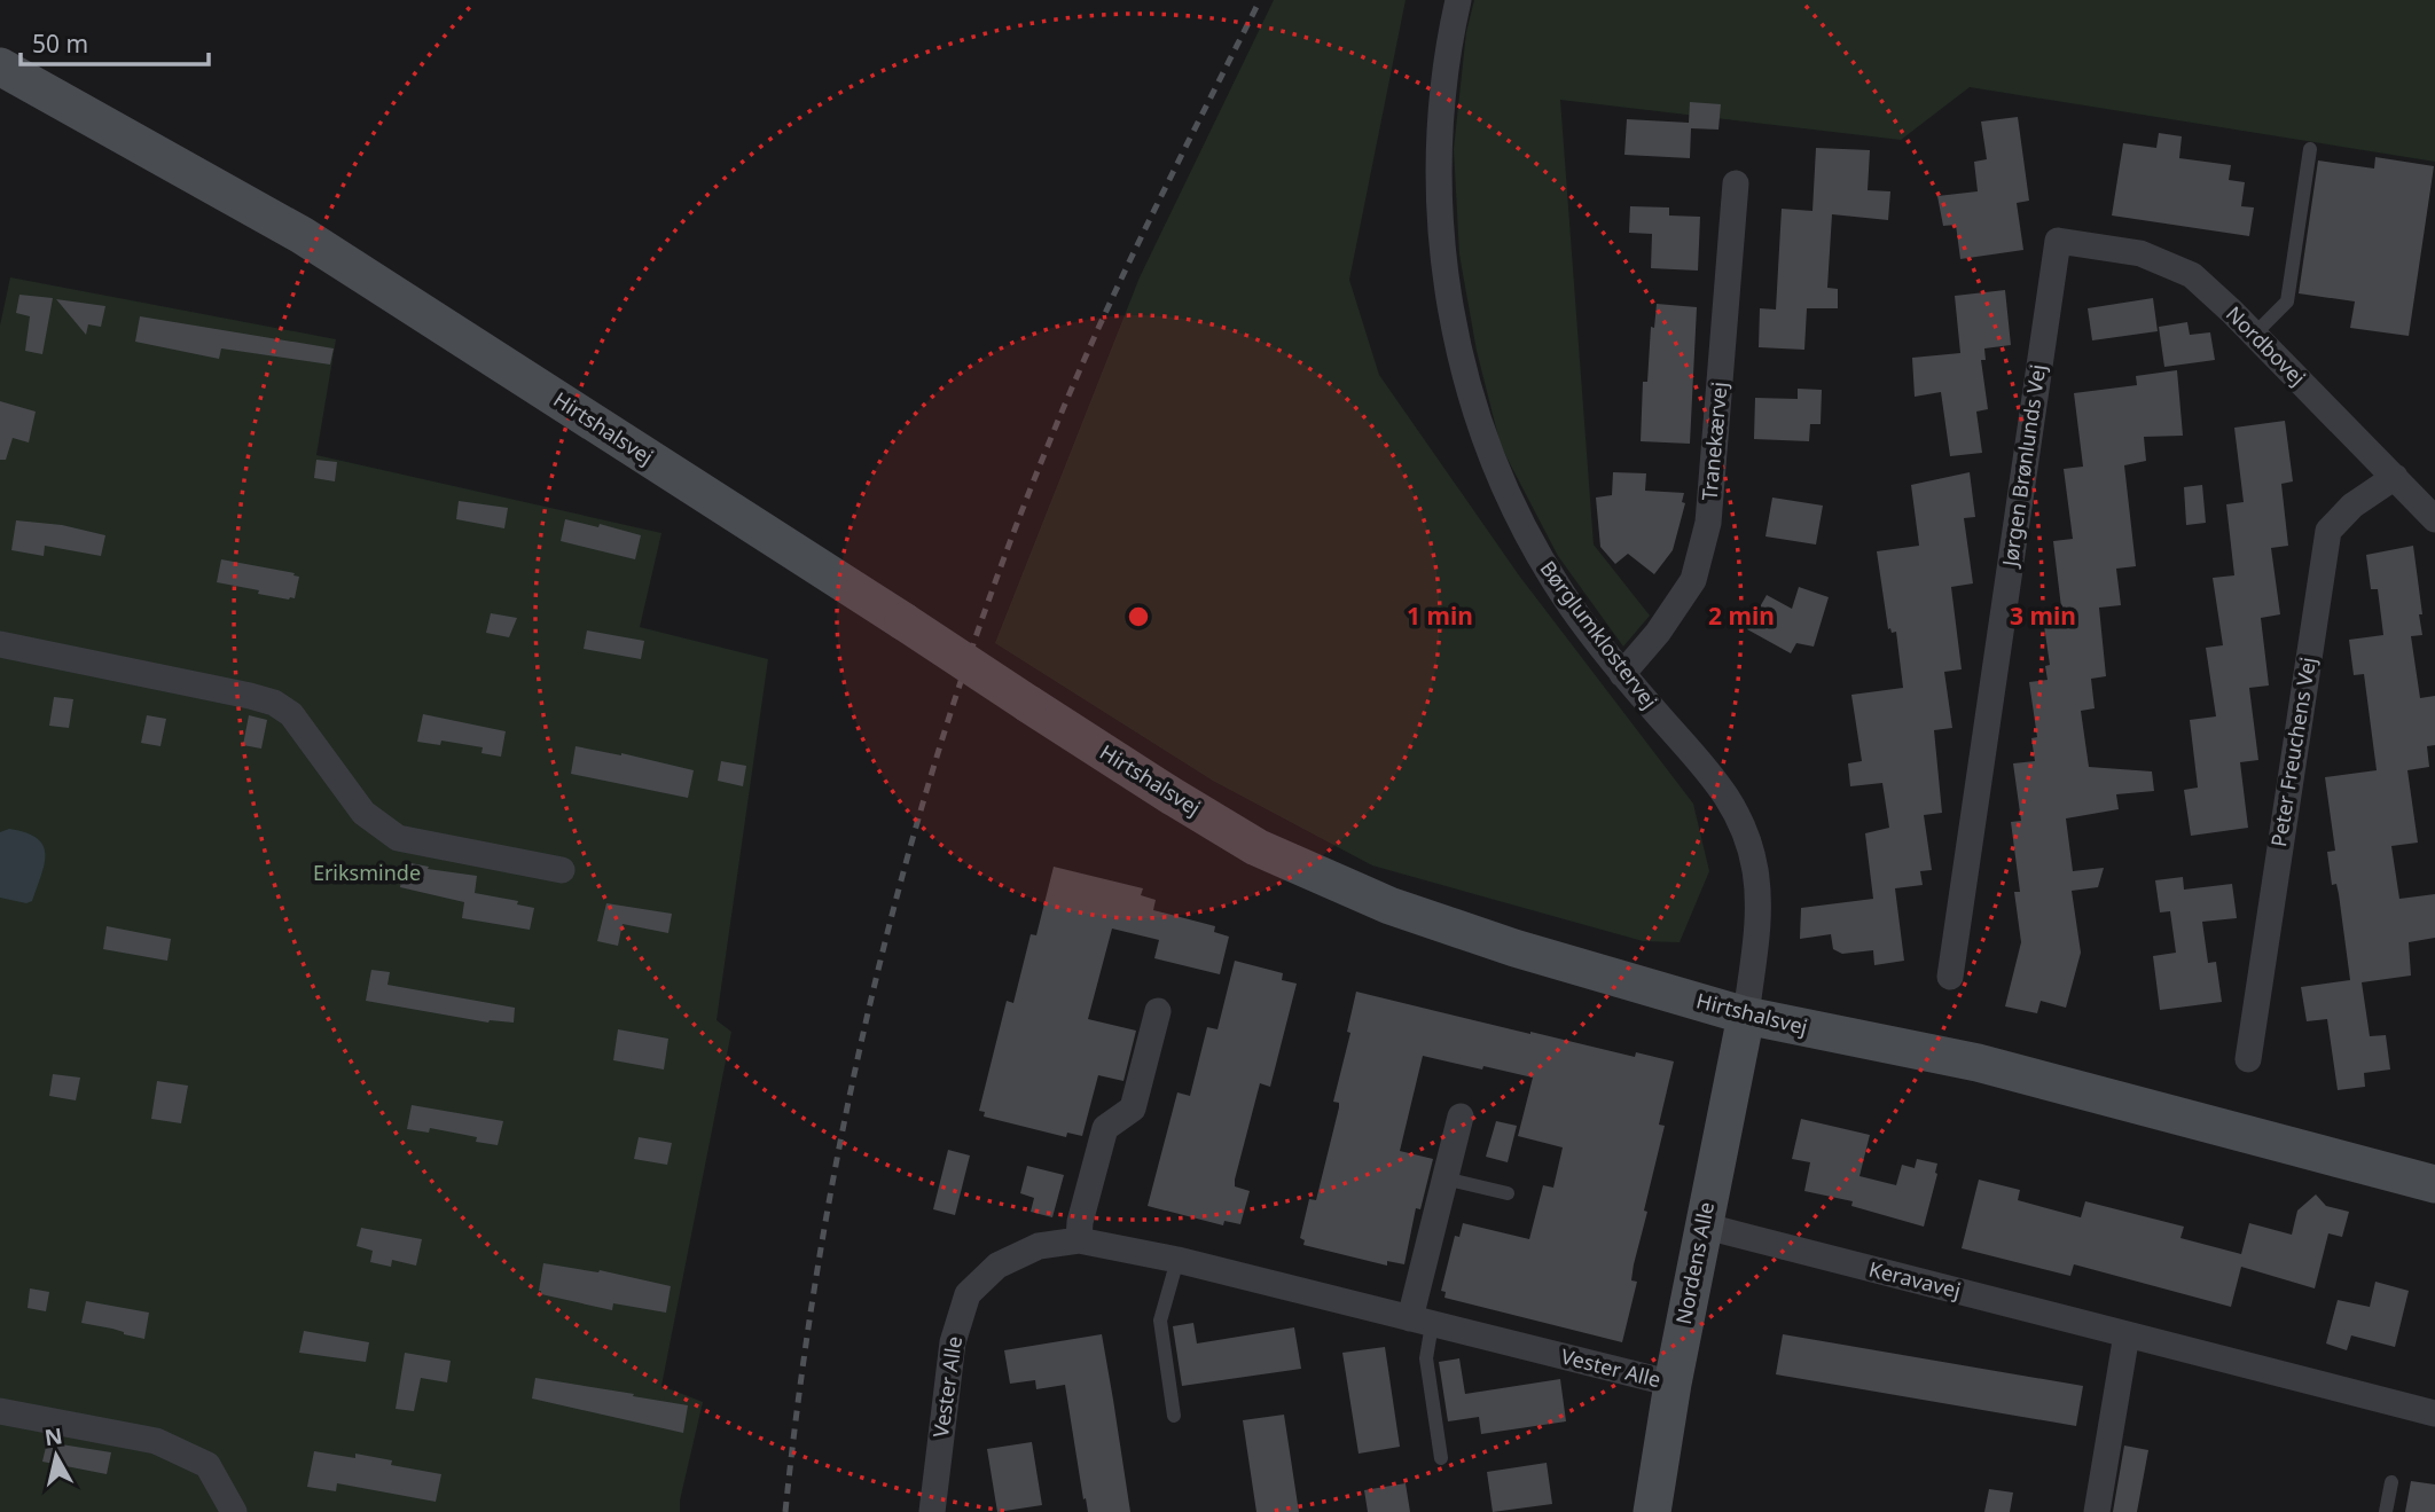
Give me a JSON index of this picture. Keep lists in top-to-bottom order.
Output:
{
  "streets": {
    "street": [
      "Nordbovej",
      "Hirtshalsvej",
      "Tranekærvej",
      "Jørgen Brønlunds Vej",
      "Børglumklostervej",
      "Peter Freuchens Vej",
      "Nordens Alle",
      "Keravavej",
      "Vester Alle"
    ]
  },
  "crossings": [
    ["Nordbovej", "Jørgen Brønlunds Vej"],
    ["Nordbovej", "Peter Freuchens Vej"],
    ["Hirtshalsvej", "Børglumklostervej"],
    ["Hirtshalsvej", "Nordens Alle"],
    ["Tranekærvej", "Børglumklostervej"],
    ["Børglumklostervej", "Nordens Alle"],
    ["Nordens Alle", "Keravavej"],
    ["Nordens Alle", "Vester Alle"]
  ],
  "parks": ["Eriksminde"],
  "scale_bar": "50 m",
  "north": "top",
  "rings": ["1 min", "2 min", "3 min"]
}
